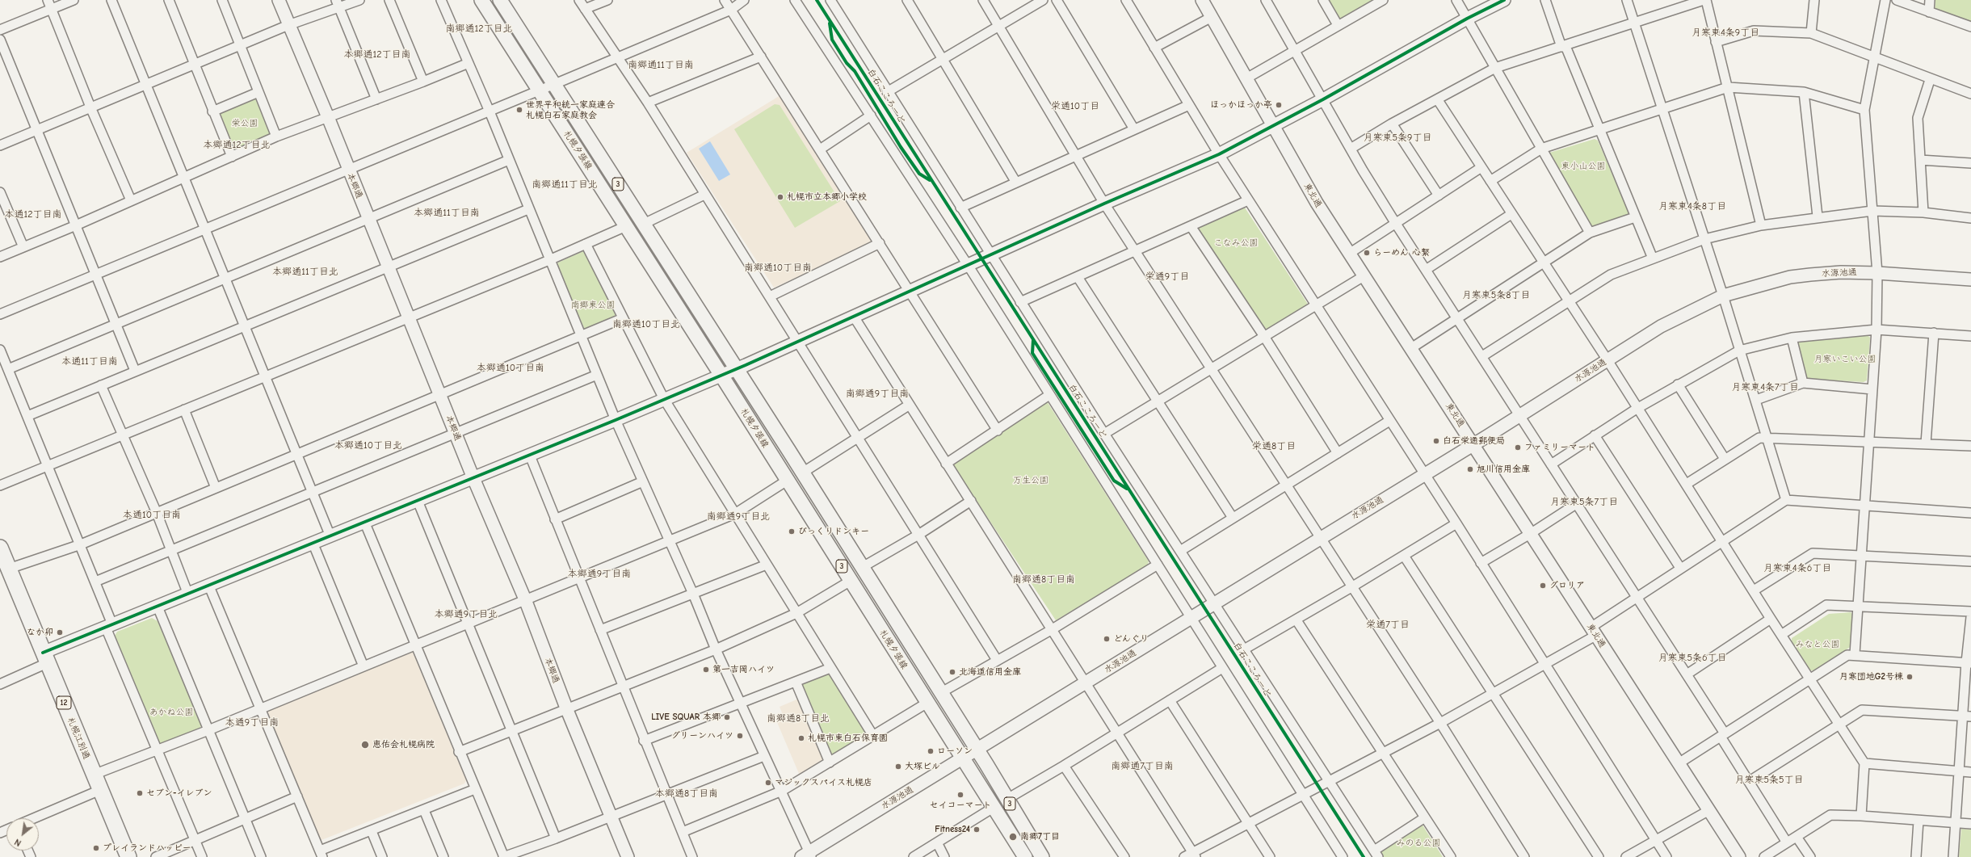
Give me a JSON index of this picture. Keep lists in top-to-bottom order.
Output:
{
  "streets": {
    "highway": ["12", "札幌江別通"],
    "main road": ["札幌夕張線", "3"],
    "street": ["本郷通", "東北通", "水源池通"],
    "cycle path": ["白石こころーど"]
  },
  "crossings": [
    ["札幌夕張線", "水源池通"],
    ["東北通", "水源池通"]
  ],
  "districts": [
    "南郷通12丁目北",
    "月寒東4条9丁目",
    "本郷通12丁目南",
    "南郷通11丁目南",
    "栄通10丁目",
    "月寒東5条9丁目",
    "本郷通12丁目北",
    "南郷通11丁目北",
    "月寒東4条8丁目",
    "本郷通11丁目南",
    "本通12丁目南",
    "南郷通10丁目南",
    "本郷通11丁目北",
    "栄通9丁目",
    "月寒東5条8丁目",
    "南郷通10丁目北",
    "本通11丁目南",
    "本郷通10丁目南",
    "月寒東4条7丁目",
    "南郷通9丁目南",
    "本郷通10丁目北",
    "栄通8丁目",
    "月寒東5条7丁目",
    "本通10丁目南",
    "南郷通9丁目北",
    "月寒東4条6丁目",
    "本郷通9丁目南",
    "南郷通8丁目南",
    "本郷通9丁目北",
    "栄通7丁目",
    "月寒東5条6丁目",
    "南郷通8丁目北",
    "本通9丁目南",
    "南郷通7丁目南",
    "月寒東5条5丁目",
    "本郷通8丁目南"
  ],
  "parks": [
    "栄公園",
    "東小山公園",
    "こなみ公園",
    "南郷東公園",
    "月寒いこい公園",
    "万生公園",
    "みなと公園",
    "あかね公園",
    "みのる公園"
  ],
  "places": [
    "ほっかほっか亭",
    "世界平和統一家庭連合 札幌白石家庭教会",
    "札幌市立本郷小学校",
    "らーめん 心繋",
    "白石栄通郵便局",
    "ファミリーマート",
    "旭川信用金庫",
    "びっくりドンキー",
    "グロリア",
    "なか卯",
    "どんぐり",
    "第一吉岡ハイツ",
    "北海道信用金庫",
    "月寒団地G2号棟",
    "LIVE SQUAR 本郷",
    "グリーンハイツ",
    "札幌市東白石保育園",
    "恵佑会札幌病院",
    "ローソン",
    "大塚ビル",
    "マジックスパイス札幌店",
    "セブン-イレブン",
    "セイコーマート",
    "Fitness24",
    "南郷7丁目",
    "プレイランドハッピー"
  ],
  "north": "bottom left"
}
